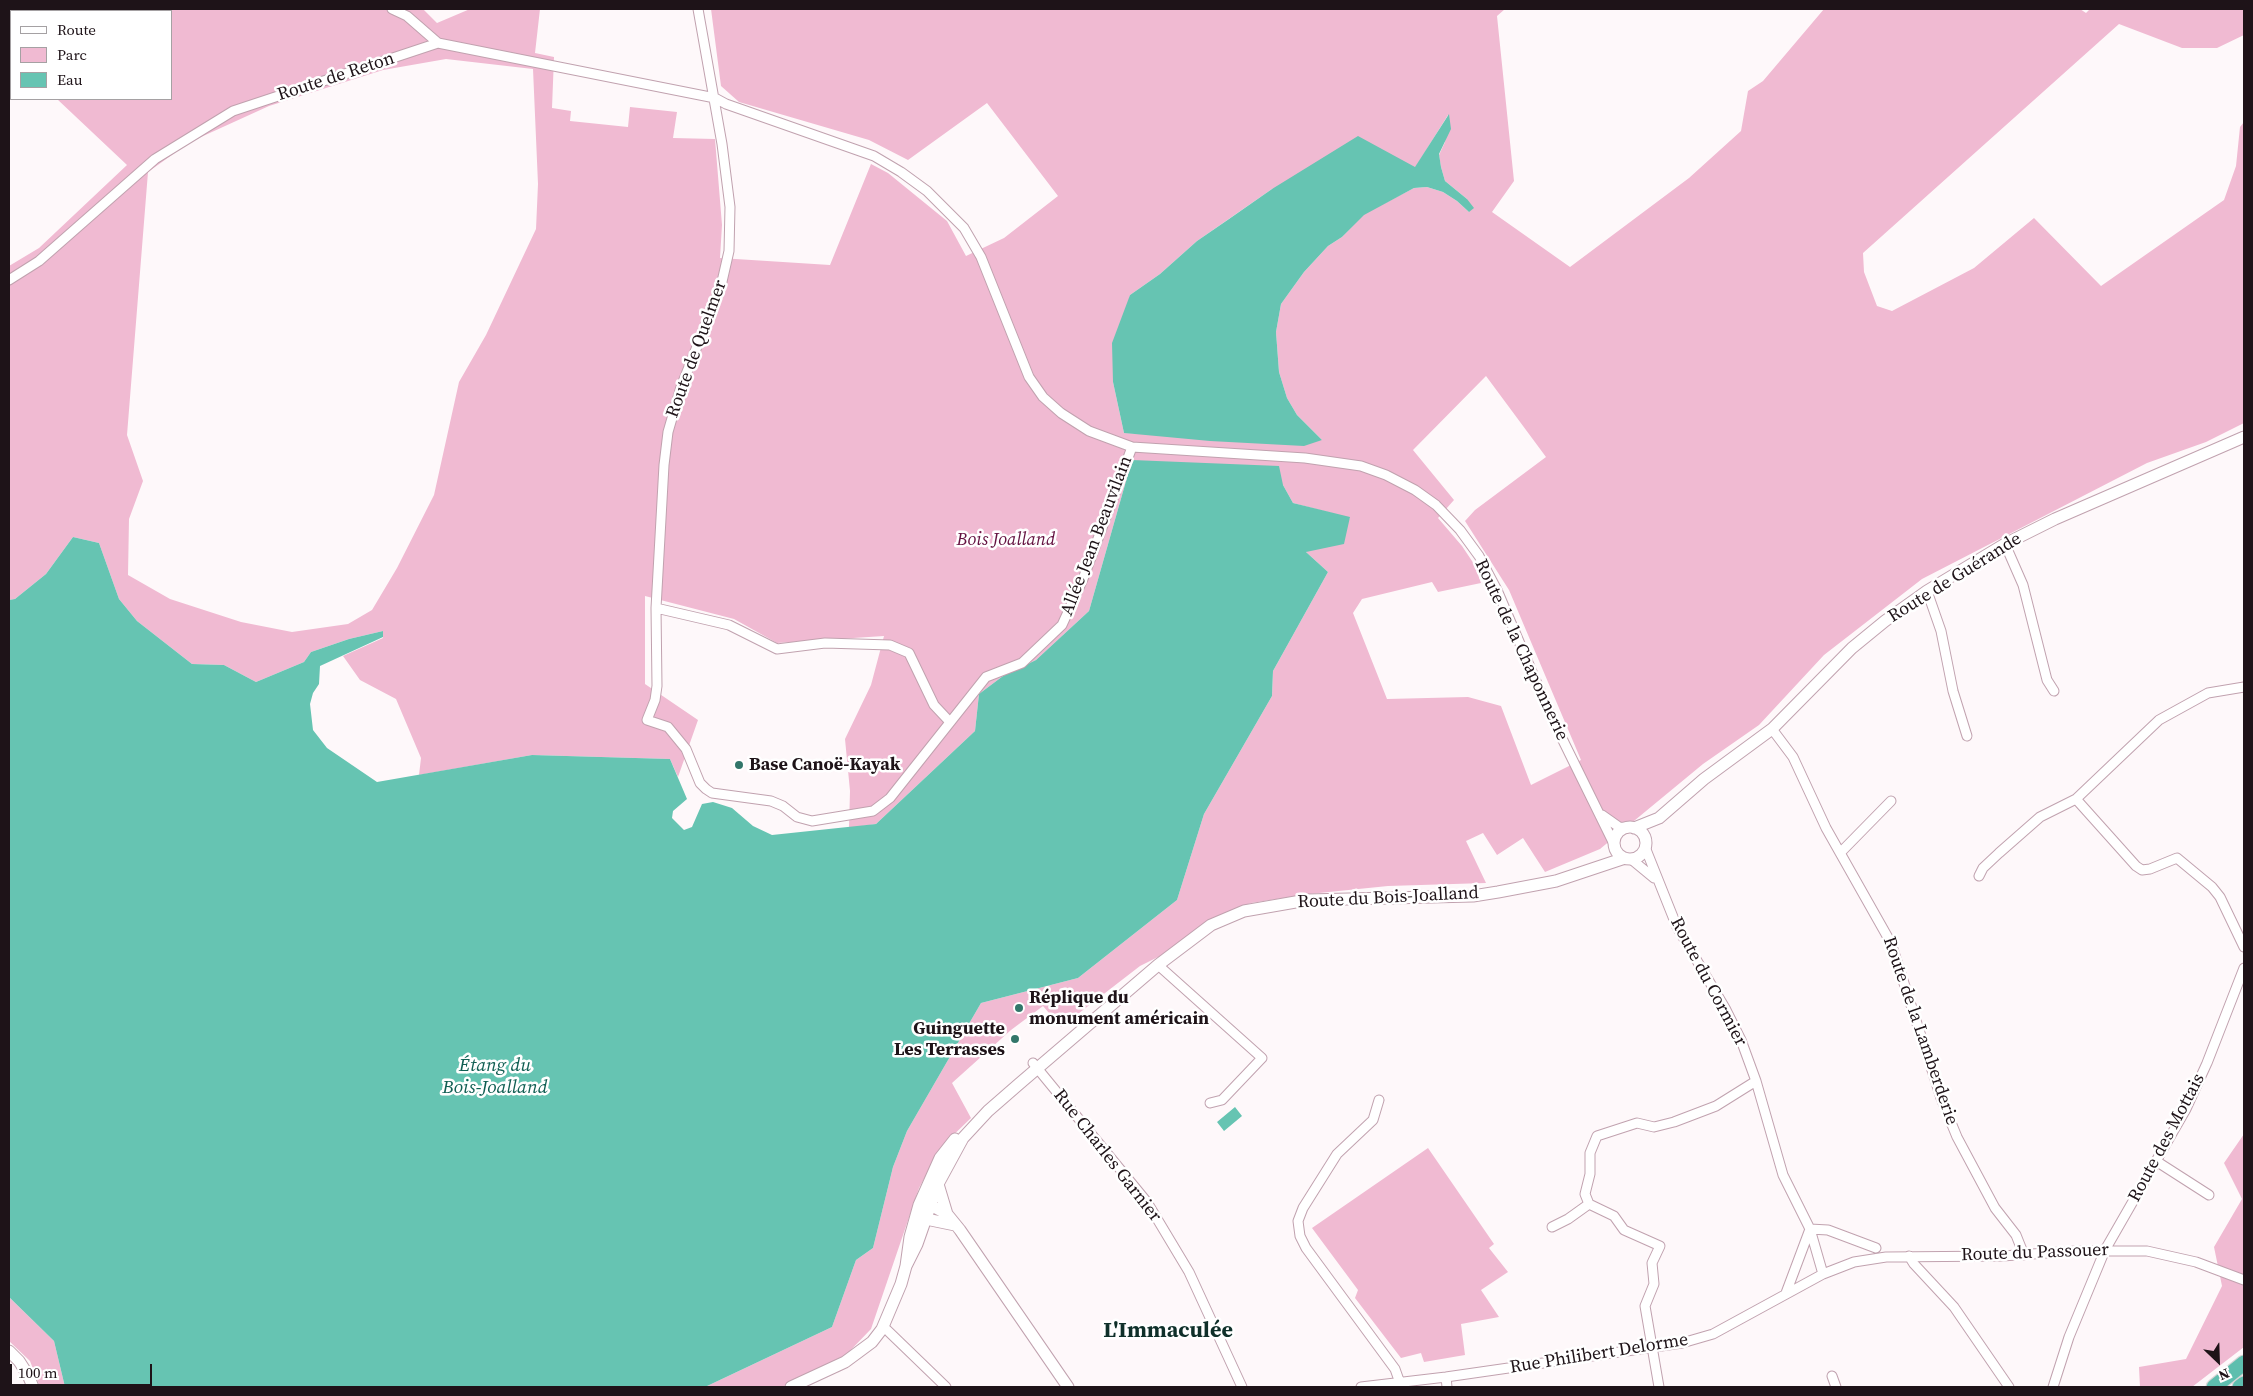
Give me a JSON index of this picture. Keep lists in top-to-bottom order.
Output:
{
  "streets": {
    "street": [
      "Route de Reton",
      "Route de Quelmer",
      "Allée Jean Beauvilain",
      "Route de Guérande",
      "Route de la Chaponnerie",
      "Route du Bois-Joalland",
      "Route du Cormier",
      "Route de la Lamberderie",
      "Route des Mottais",
      "Rue Charles Garnier",
      "Route du Passouer",
      "Rue Philibert Delorme"
    ]
  },
  "crossings": [
    ["Route de Reton", "Route de Quelmer"],
    ["Route de Reton", "Route de la Chaponnerie"],
    ["Route de Quelmer", "Allée Jean Beauvilain"],
    ["Route de Quelmer", "Route de la Chaponnerie"],
    ["Allée Jean Beauvilain", "Route de la Chaponnerie"],
    ["Route de Guérande", "Route de la Chaponnerie"],
    ["Route de Guérande", "Route du Bois-Joalland"],
    ["Route de Guérande", "Route du Cormier"],
    ["Route de Guérande", "Route de la Lamberderie"],
    ["Route de la Chaponnerie", "Route du Bois-Joalland"],
    ["Route de la Chaponnerie", "Route du Cormier"],
    ["Route du Bois-Joalland", "Route du Cormier"],
    ["Route du Bois-Joalland", "Rue Charles Garnier"],
    ["Route du Cormier", "Route du Passouer"],
    ["Route du Cormier", "Rue Philibert Delorme"],
    ["Route de la Lamberderie", "Route du Passouer"],
    ["Route des Mottais", "Route du Passouer"],
    ["Route du Passouer", "Rue Philibert Delorme"]
  ],
  "districts": ["L'Immaculée"],
  "water": ["Étang du Bois-Joalland"],
  "parks": ["Bois Joalland"],
  "places": ["Base Canoë-Kayak", "Réplique du monument américain", "Guinguette Les Terrasses"],
  "legend": ["Route", "Parc", "Eau"],
  "scale_bar": "100 m",
  "north": "bottom right"
}
